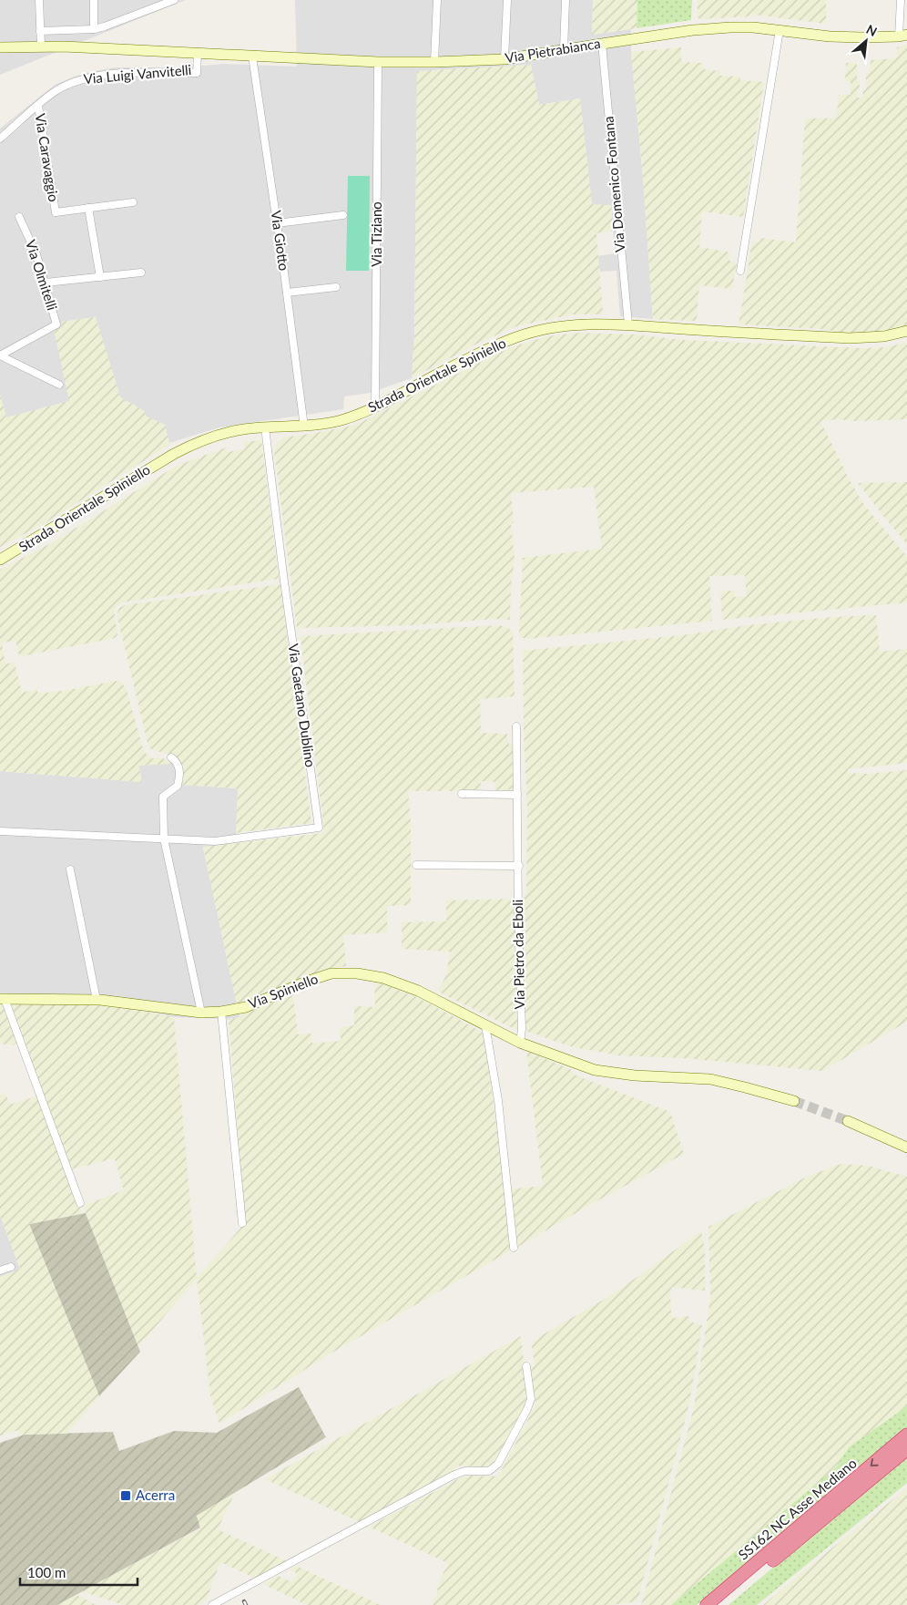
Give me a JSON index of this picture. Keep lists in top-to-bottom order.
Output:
{
  "streets": {
    "highway": ["SS162 NC Asse Mediano"],
    "street": [
      "Via Pietrabianca",
      "Via Luigi Vanvitelli",
      "Via Caravaggio",
      "Via Domenico Fontana",
      "Via Tiziano",
      "Via Giotto",
      "Via Olmitelli",
      "Strada Orientale Spiniello",
      "Via Gaetano Dublino",
      "Via Pietro da Eboli",
      "Via Spiniello"
    ]
  },
  "crossings": [
    ["Via Pietrabianca", "Via Luigi Vanvitelli"],
    ["Via Pietrabianca", "Via Domenico Fontana"],
    ["Via Pietrabianca", "Via Tiziano"],
    ["Via Pietrabianca", "Via Giotto"],
    ["Via Luigi Vanvitelli", "Via Caravaggio"],
    ["Via Domenico Fontana", "Strada Orientale Spiniello"],
    ["Via Tiziano", "Strada Orientale Spiniello"],
    ["Via Giotto", "Strada Orientale Spiniello"],
    ["Strada Orientale Spiniello", "Via Gaetano Dublino"],
    ["Via Pietro da Eboli", "Via Spiniello"]
  ],
  "places": {
    "transit": ["Acerra"]
  },
  "scale_bar": "100 m",
  "north": "top right"
}
